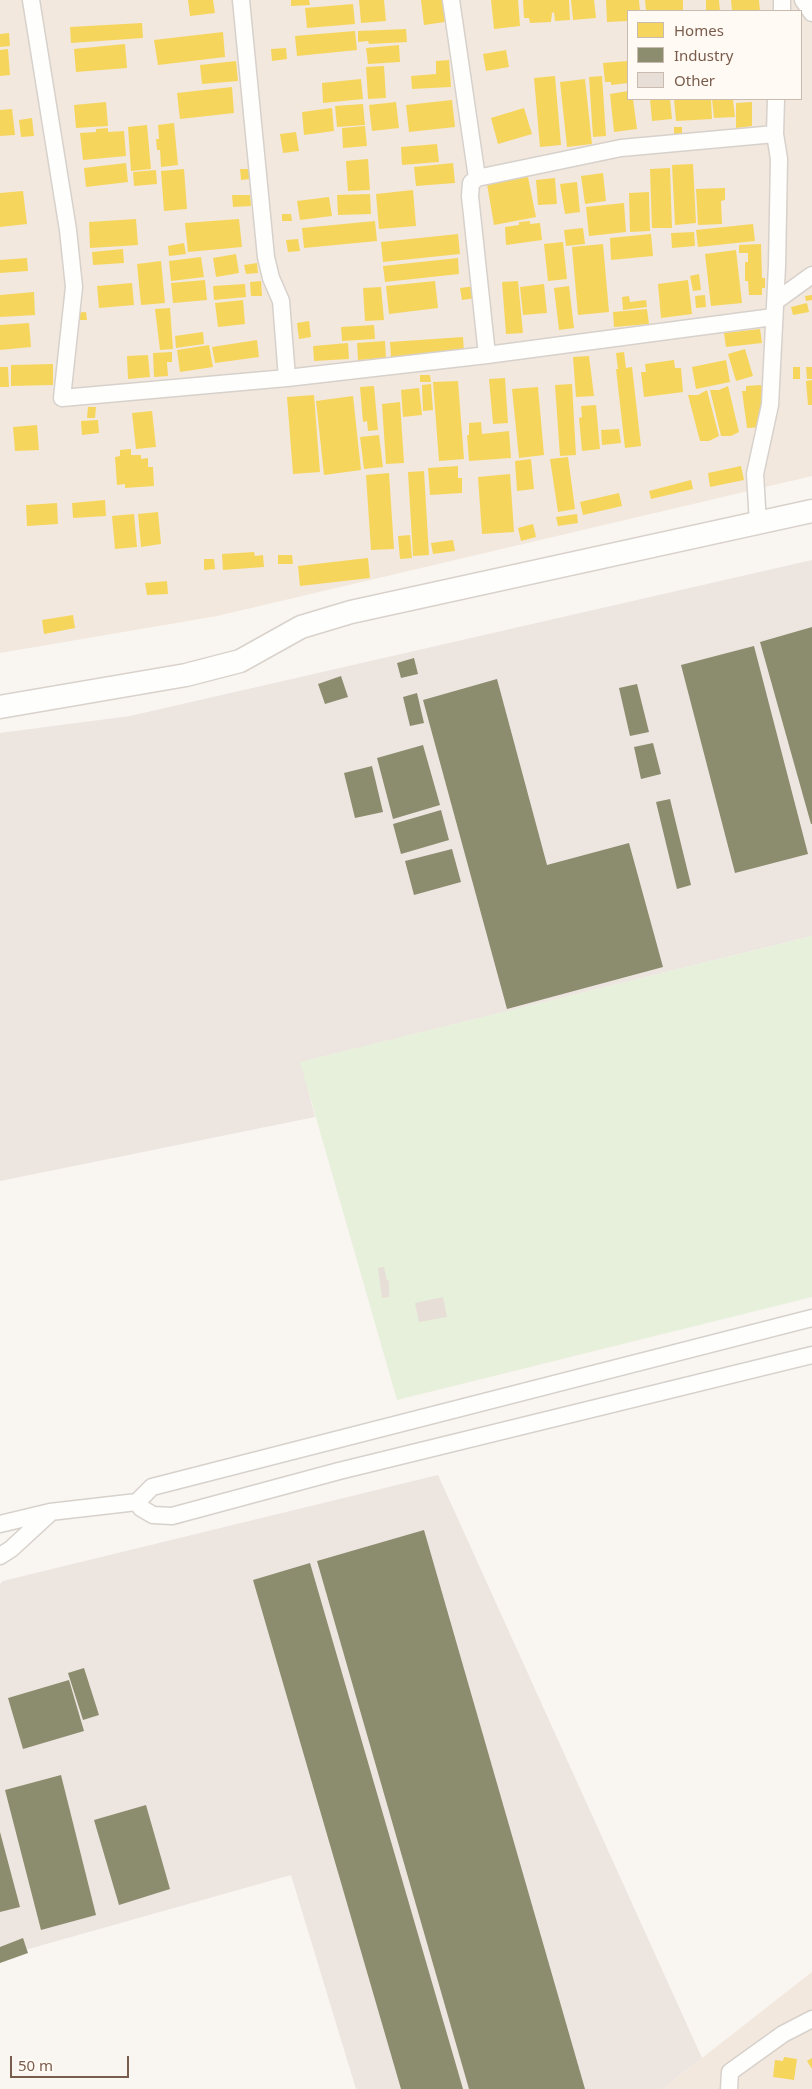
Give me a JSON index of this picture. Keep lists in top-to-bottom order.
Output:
{
  "legend": ["Homes", "Industry", "Other"],
  "scale_bar": "50 m"
}
